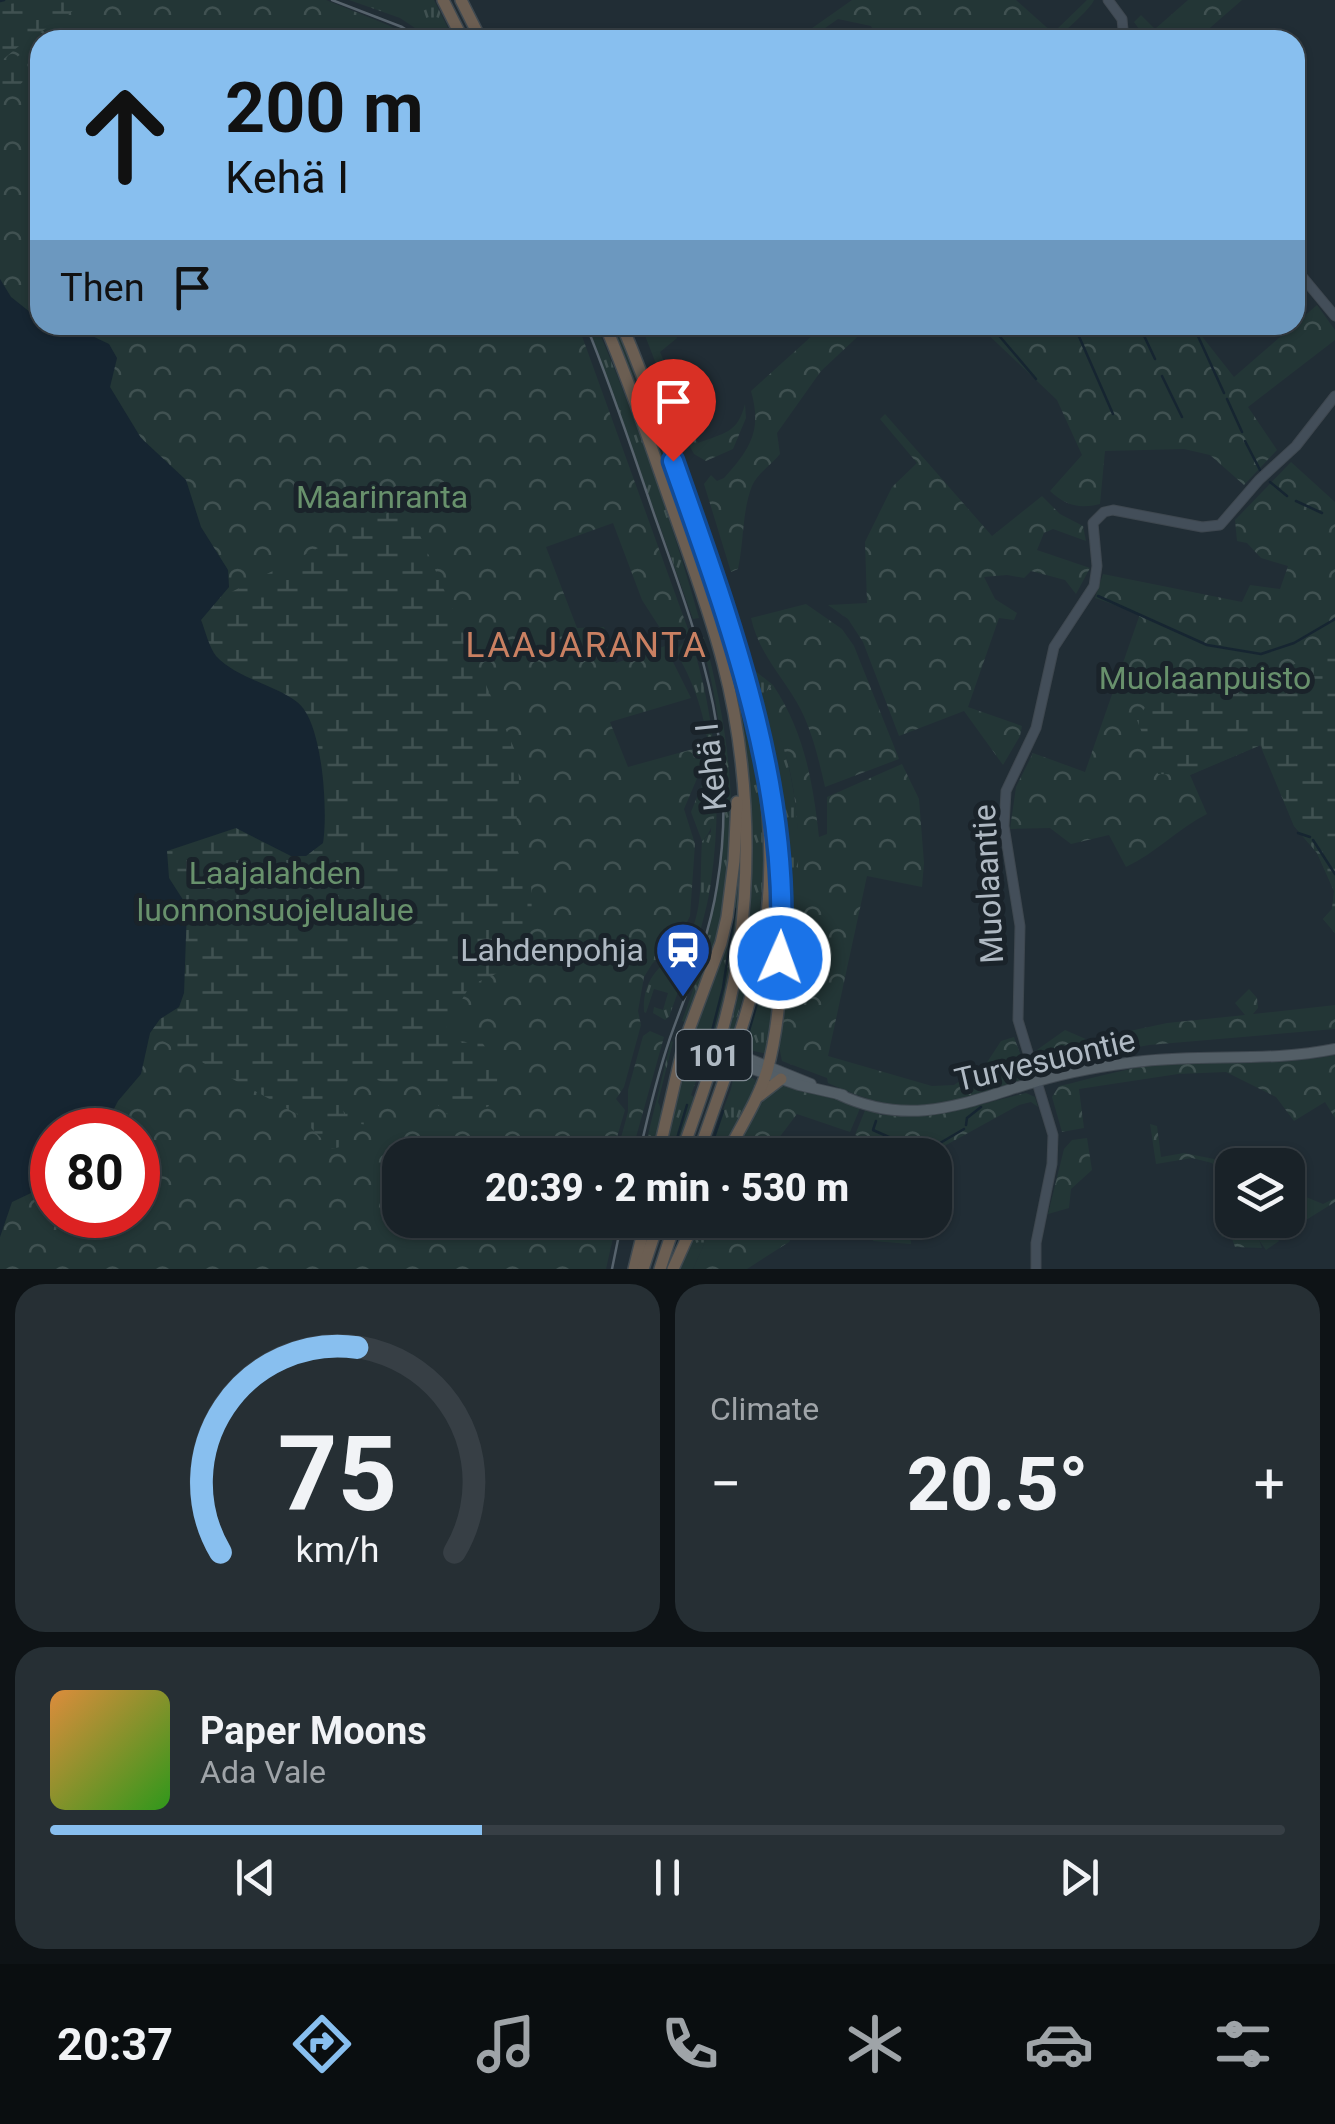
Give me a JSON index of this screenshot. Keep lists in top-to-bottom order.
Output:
{
  "streets": {
    "highway": ["Kehä I", "101"],
    "main road": ["Turvesuontie"],
    "street": ["Muolaantie"]
  },
  "crossings": [
    ["Muolaantie", "Turvesuontie"]
  ],
  "districts": ["LAAJARANTA"],
  "parks": ["Maarinranta", "Muolaanpuisto", "Laajalahden luonnonsuojelualue"],
  "places": {
    "station": ["Lahdenpohja"]
  },
  "page": {
    "turn": ["200 m", "Kehä I"],
    "then": "Then",
    "limit": "80",
    "trip": "20:39 · 2 min · 530 m",
    "tile": "Climate",
    "heat": ["−", "20.5°", "+"],
    "song": ["Paper Moons", "Ada Vale"],
    "tabs": "20:37",
    "gauge": ["75", "km/h"]
  }
}
